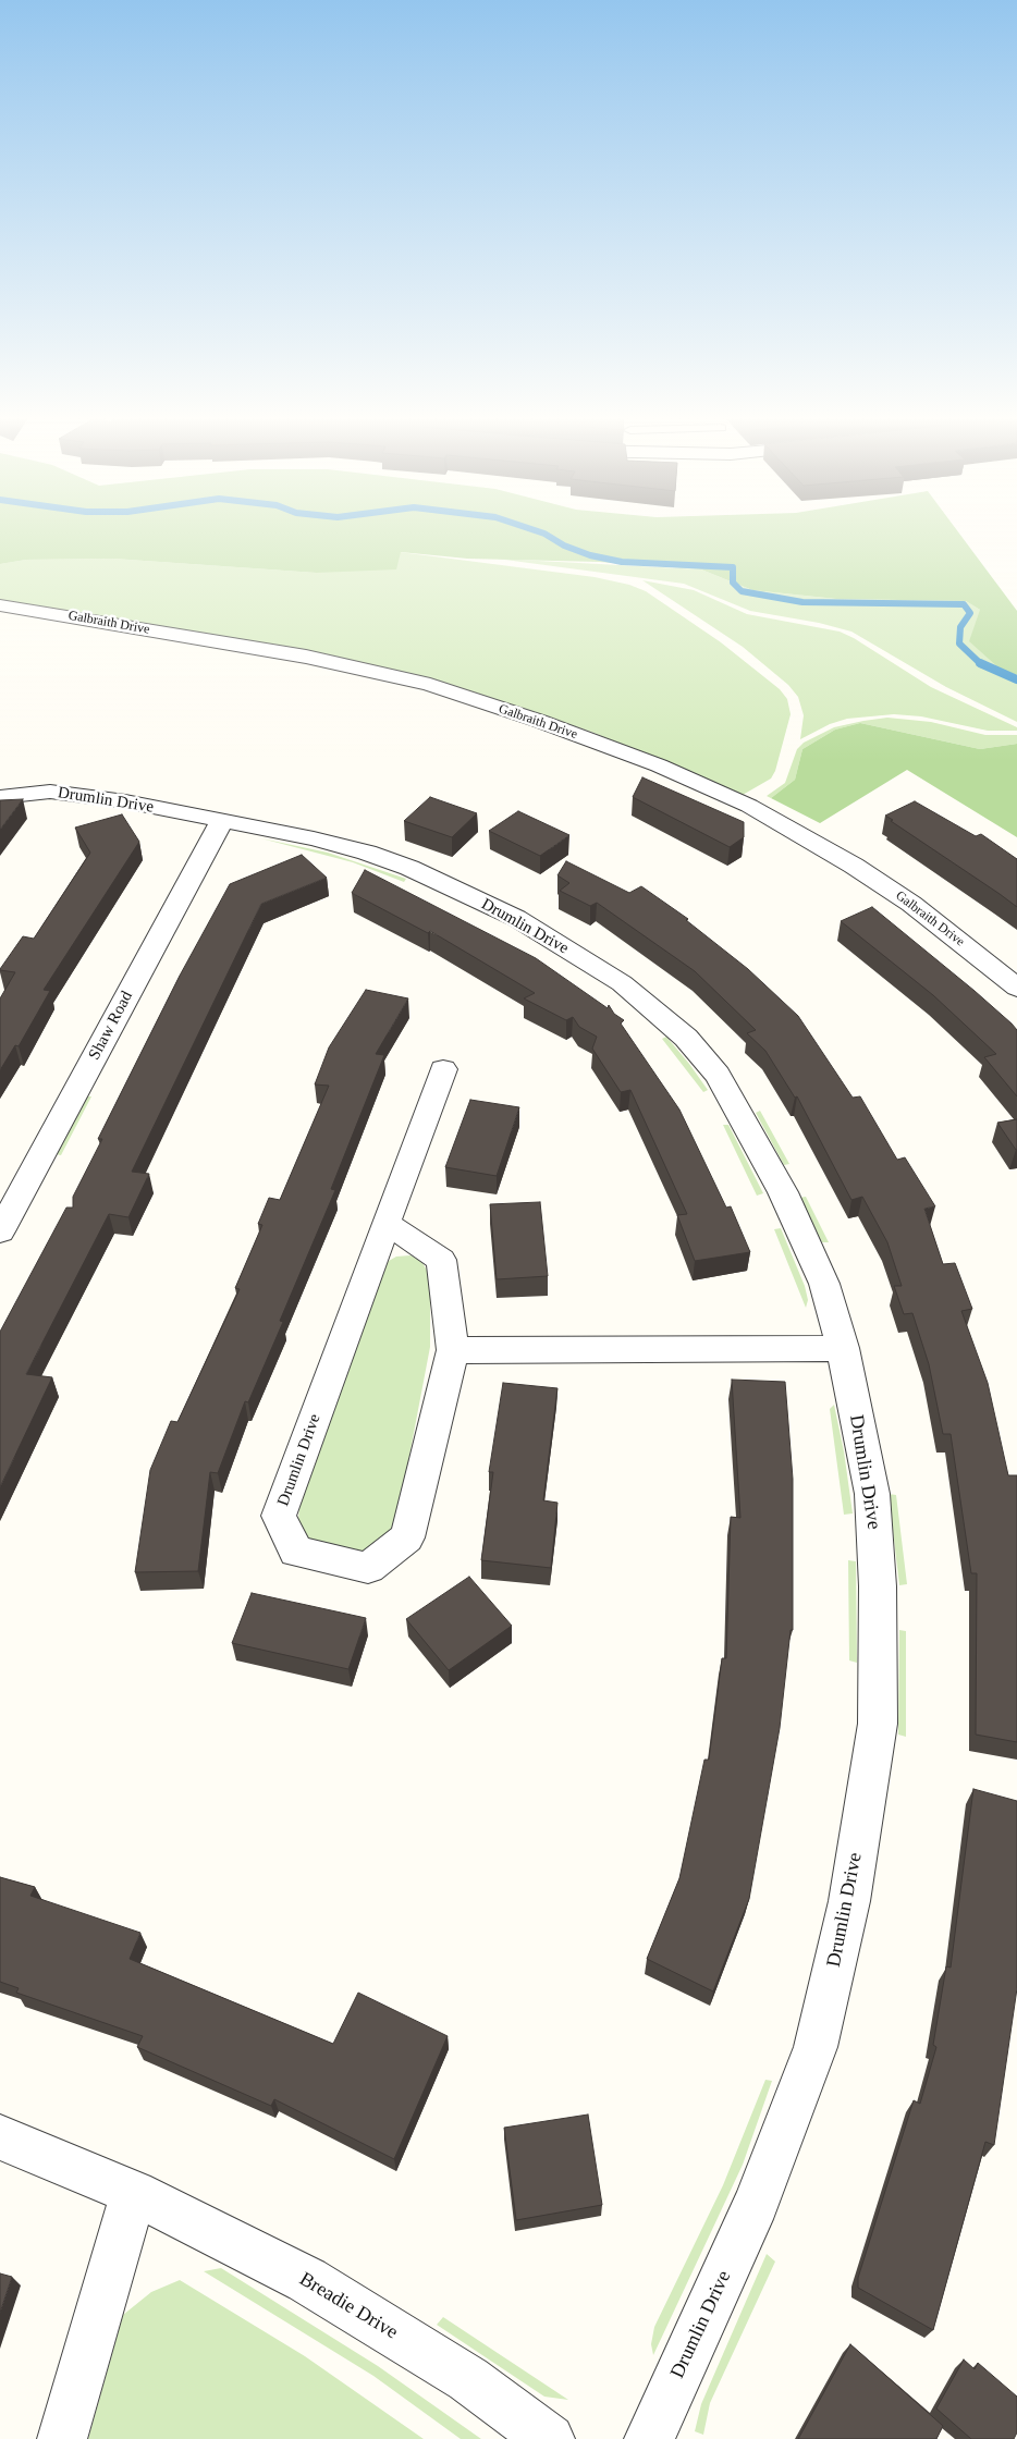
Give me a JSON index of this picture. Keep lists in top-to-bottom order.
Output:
{
  "streets": {
    "street": [
      "Galbraith Drive",
      "Drumlin Drive",
      "Shaw Road",
      "Breadie Drive"
    ]
  },
  "crossings": [
    ["Drumlin Drive", "Shaw Road"]
  ]
}
